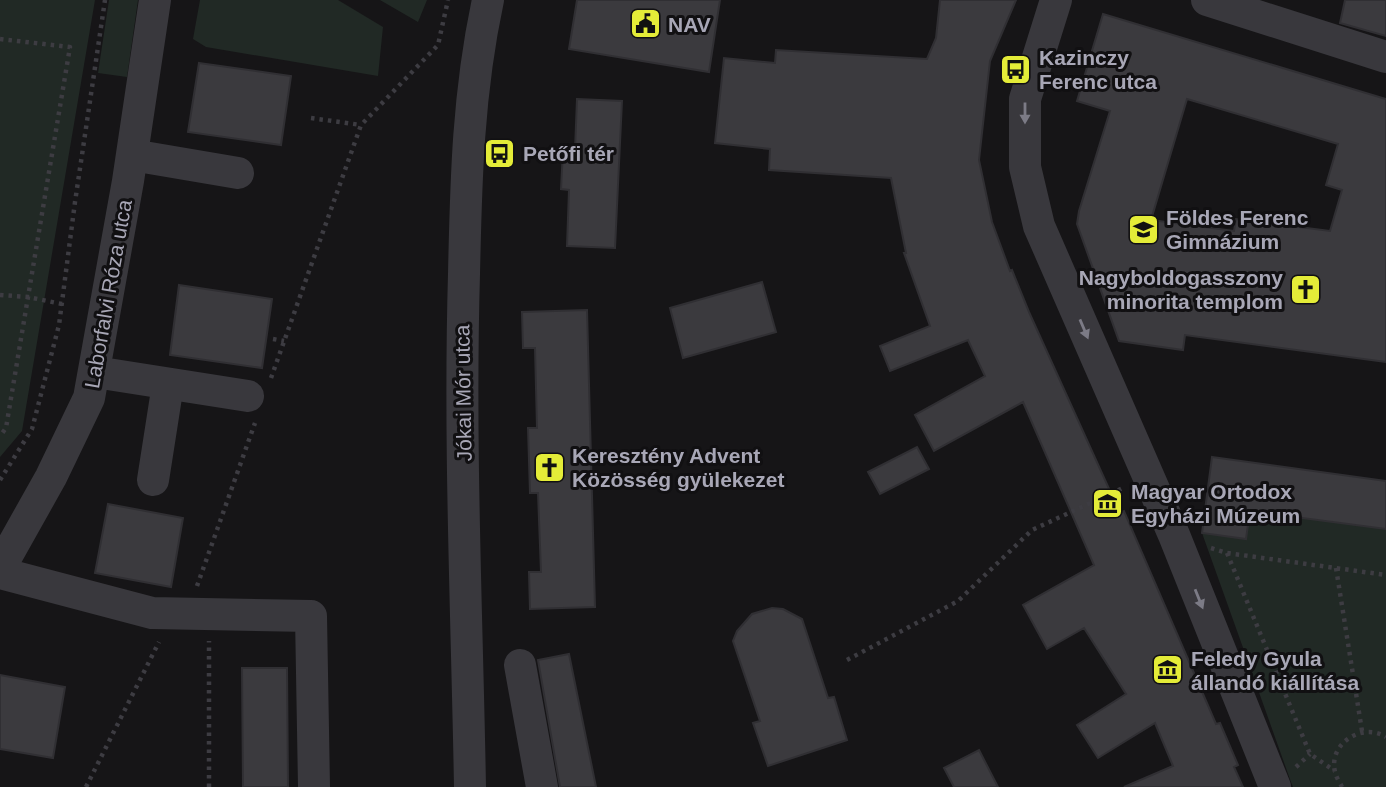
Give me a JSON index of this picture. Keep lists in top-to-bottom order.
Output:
{
  "streets": {
    "street": ["Laborfalvi Róza utca", "Jókai Mór utca"]
  },
  "places": {
    "public building": ["NAV"],
    "bus stop": ["Kazinczy Ferenc utca", "Petőfi tér"],
    "school or university": ["Földes Ferenc Gimnázium"],
    "church": ["Nagyboldogasszony minorita templom", "Keresztény Advent Közösség gyülekezet"],
    "museum": ["Magyar Ortodox Egyházi Múzeum", "Feledy Gyula állandó kiállítása"]
  }
}
